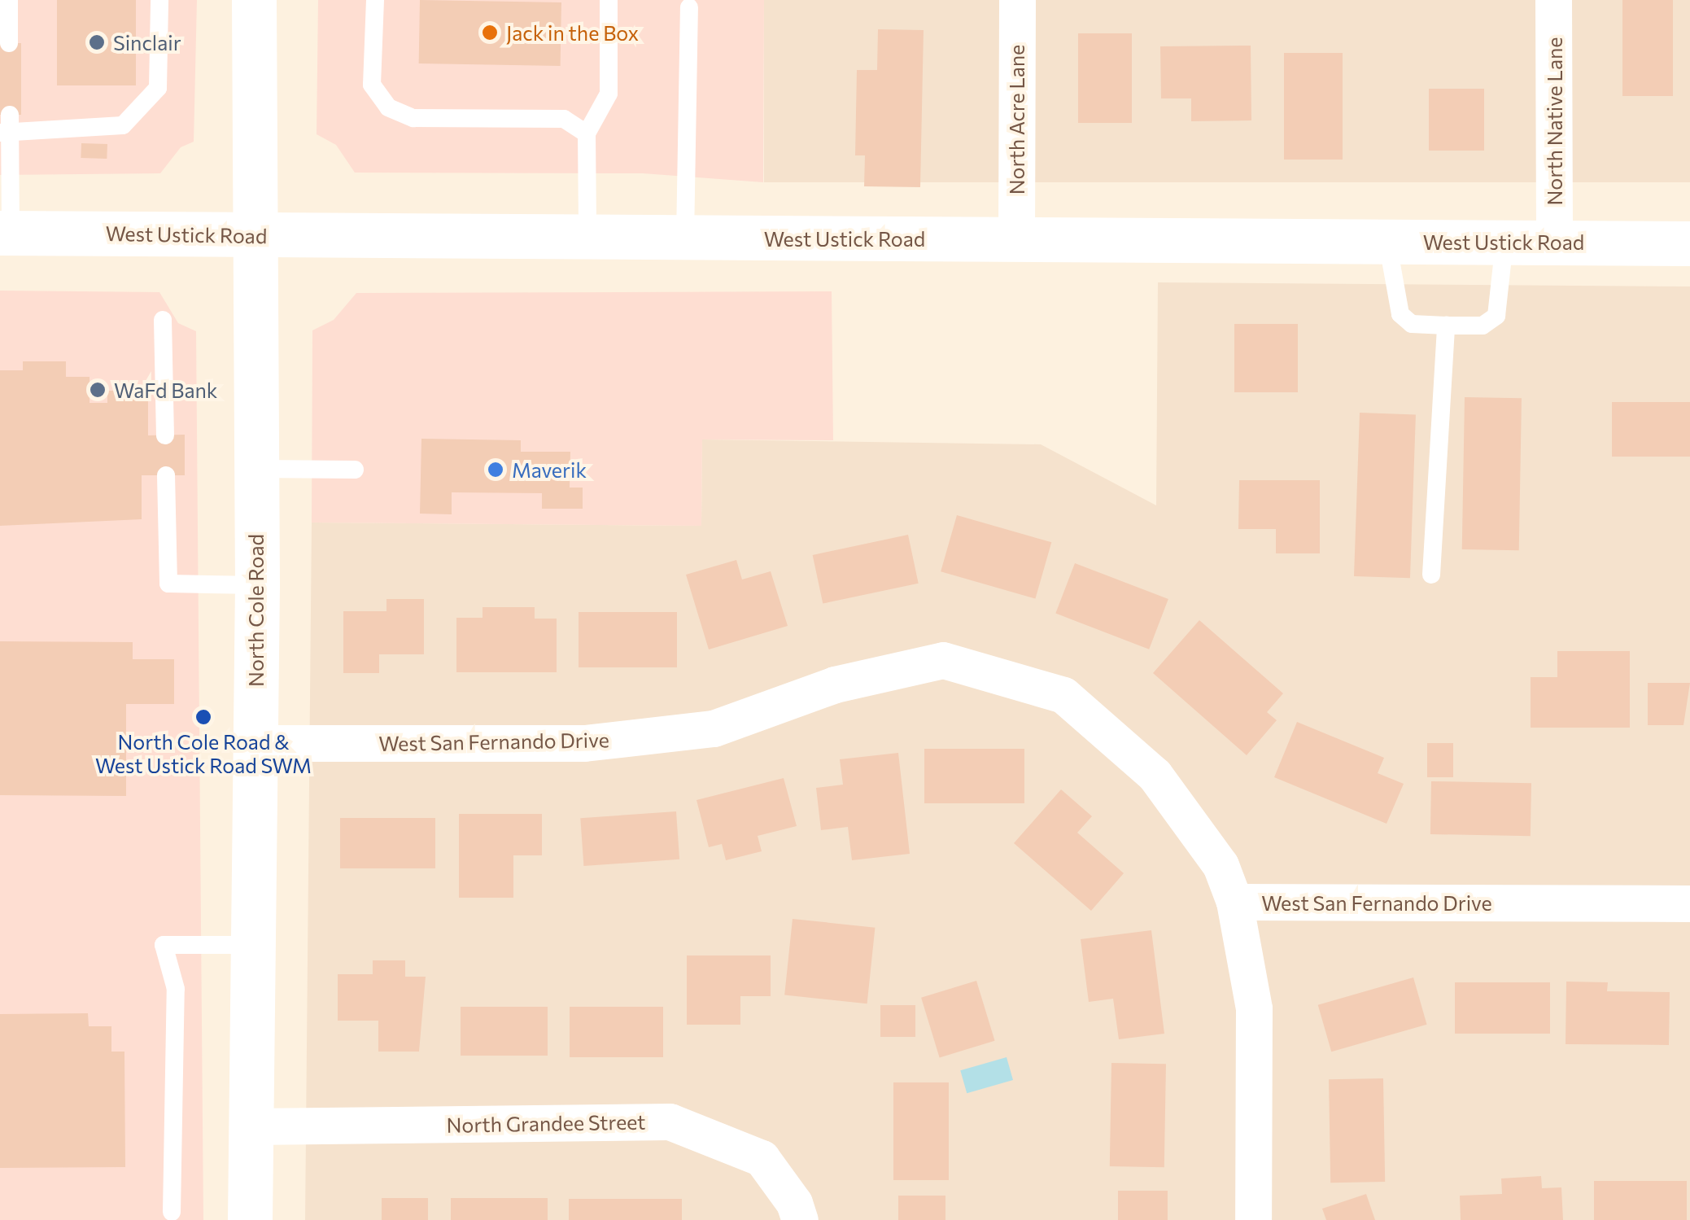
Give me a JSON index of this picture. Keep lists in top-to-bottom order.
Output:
{
  "streets": {
    "main road": ["West Ustick Road", "North Cole Road"],
    "street": [
      "North Acre Lane",
      "North Native Lane",
      "West San Fernando Drive",
      "North Grandee Street"
    ]
  },
  "crossings": [
    ["North Acre Lane", "West Ustick Road"],
    ["North Native Lane", "West Ustick Road"],
    ["West Ustick Road", "North Cole Road"],
    ["North Cole Road", "West San Fernando Drive"],
    ["North Cole Road", "North Grandee Street"]
  ],
  "places": [
    "Jack in the Box",
    "Sinclair",
    "WaFd Bank",
    "Maverik",
    "North Cole Road & West Ustick Road SWM"
  ]
}
